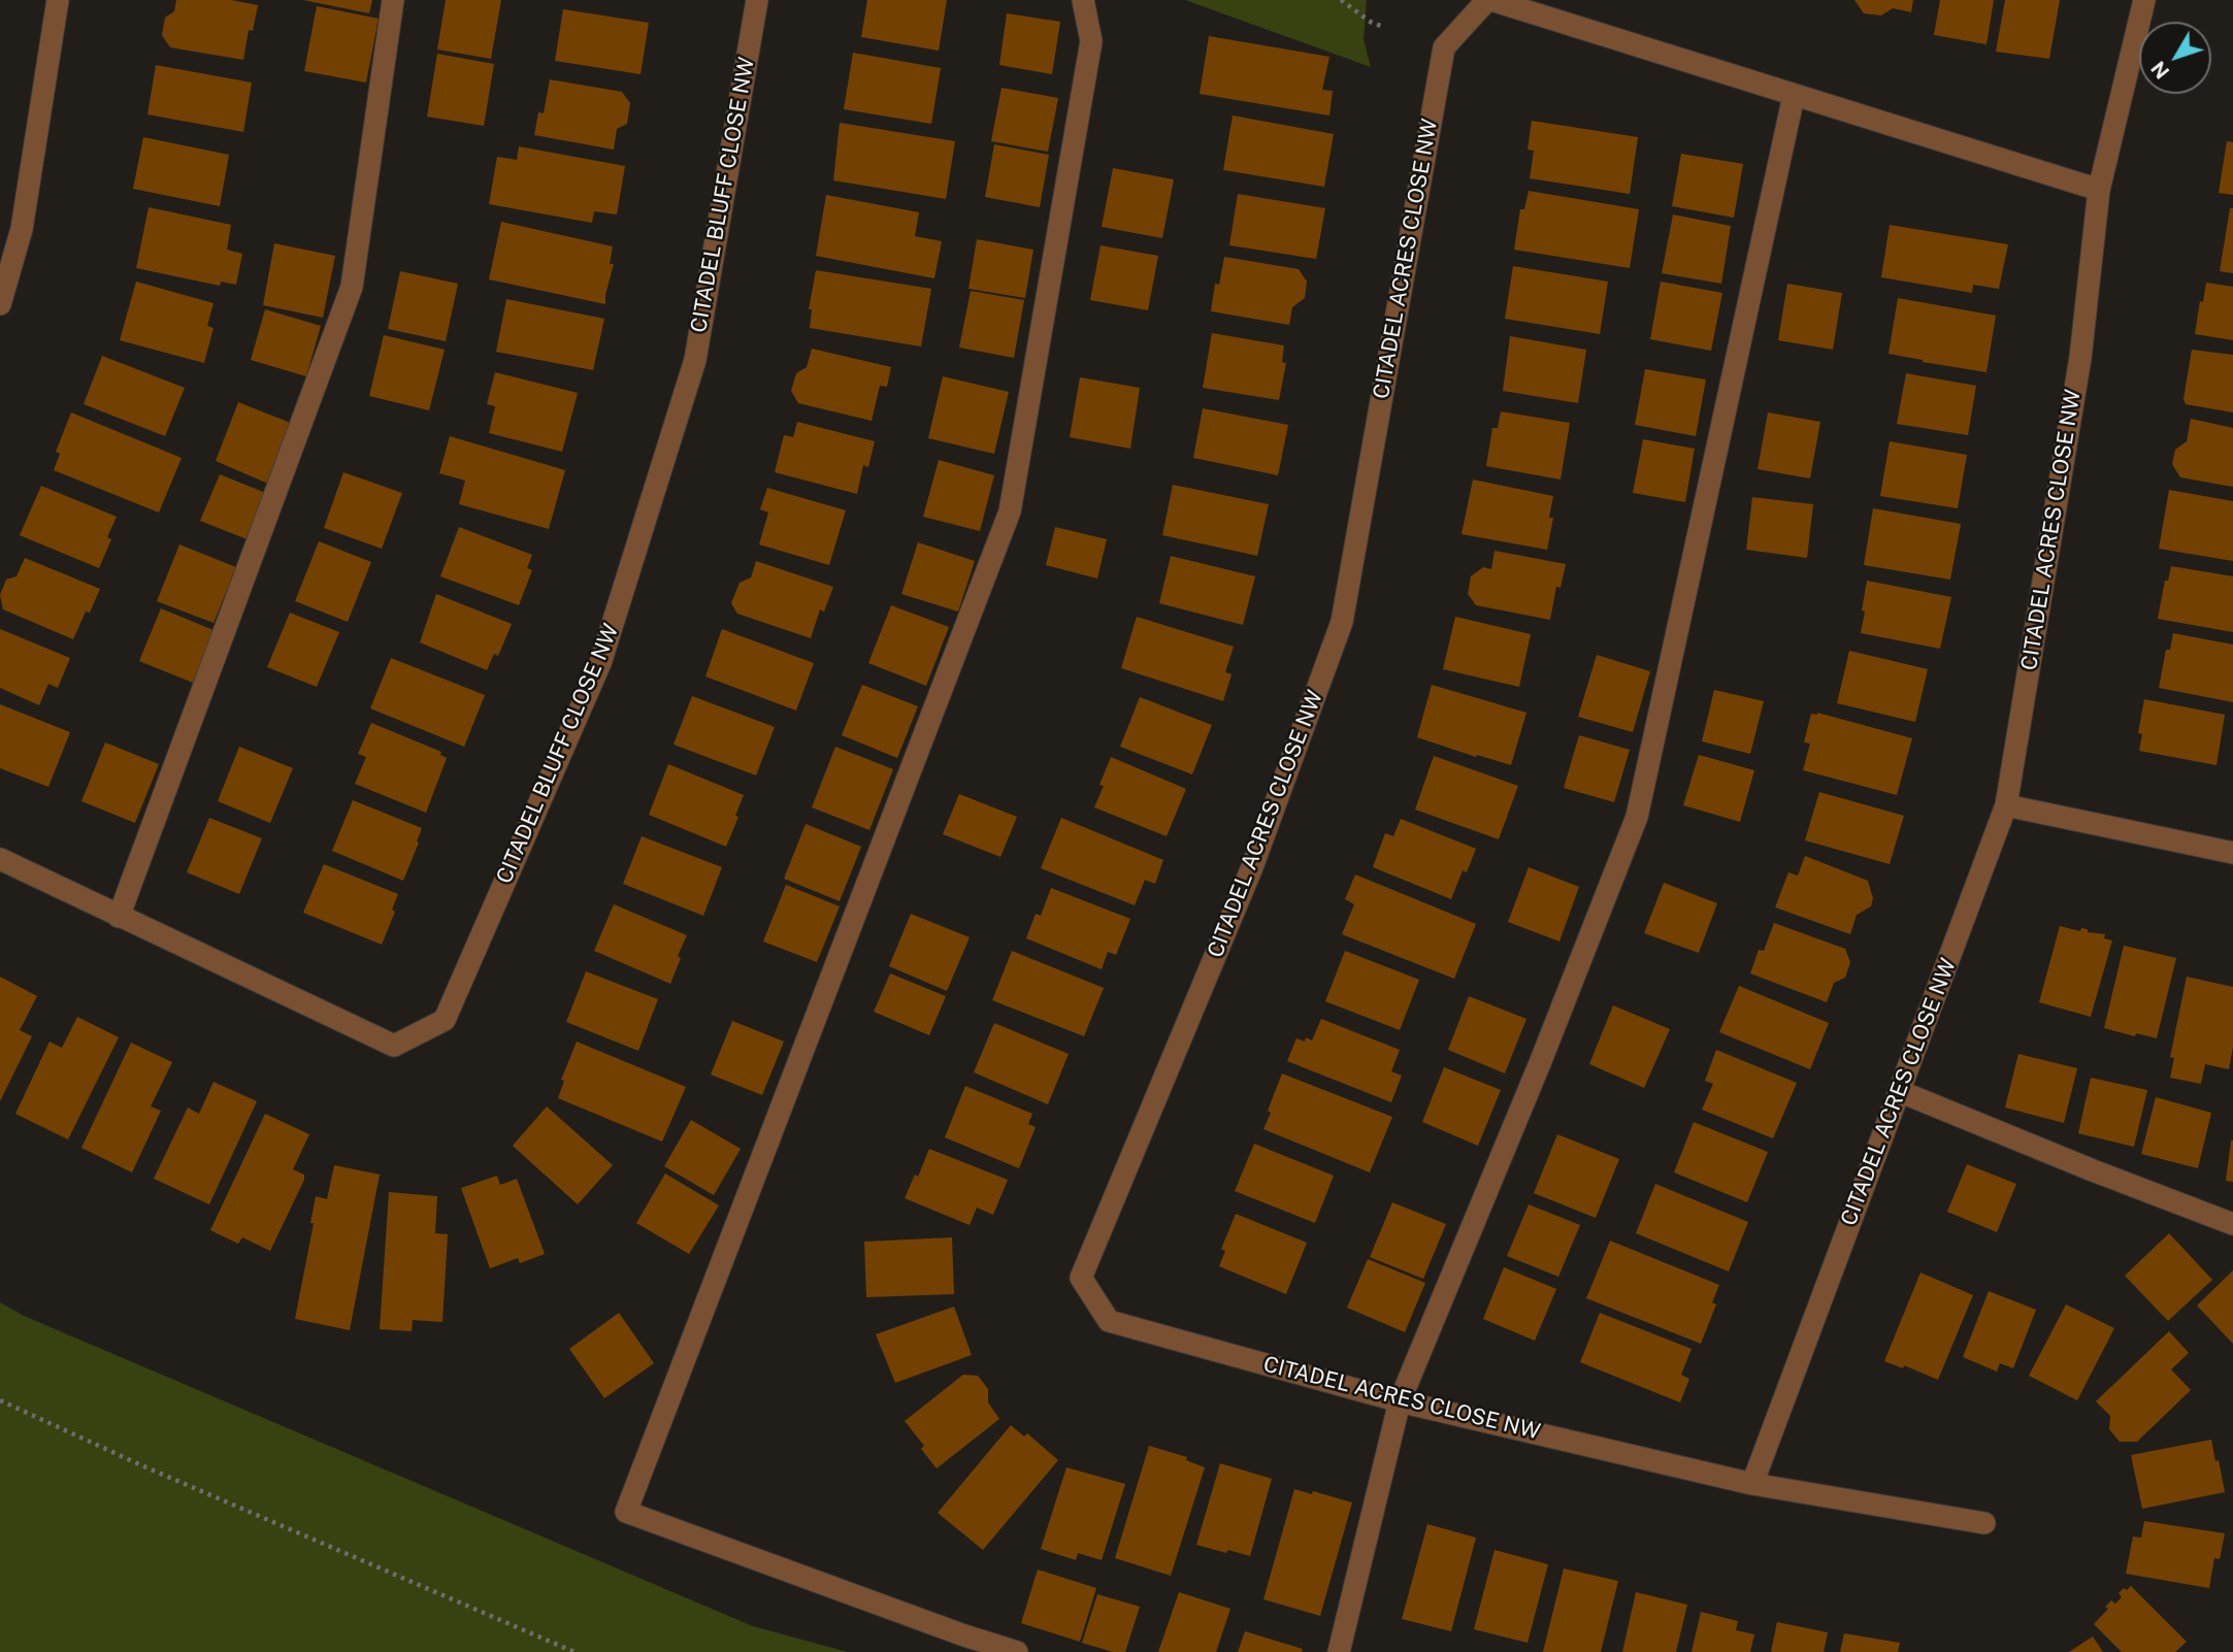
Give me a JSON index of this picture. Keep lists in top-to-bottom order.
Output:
{
  "streets": {
    "street": ["CITADEL BLUFF CLOSE NW", "CITADEL ACRES CLOSE NW"]
  },
  "north": "bottom left"
}
